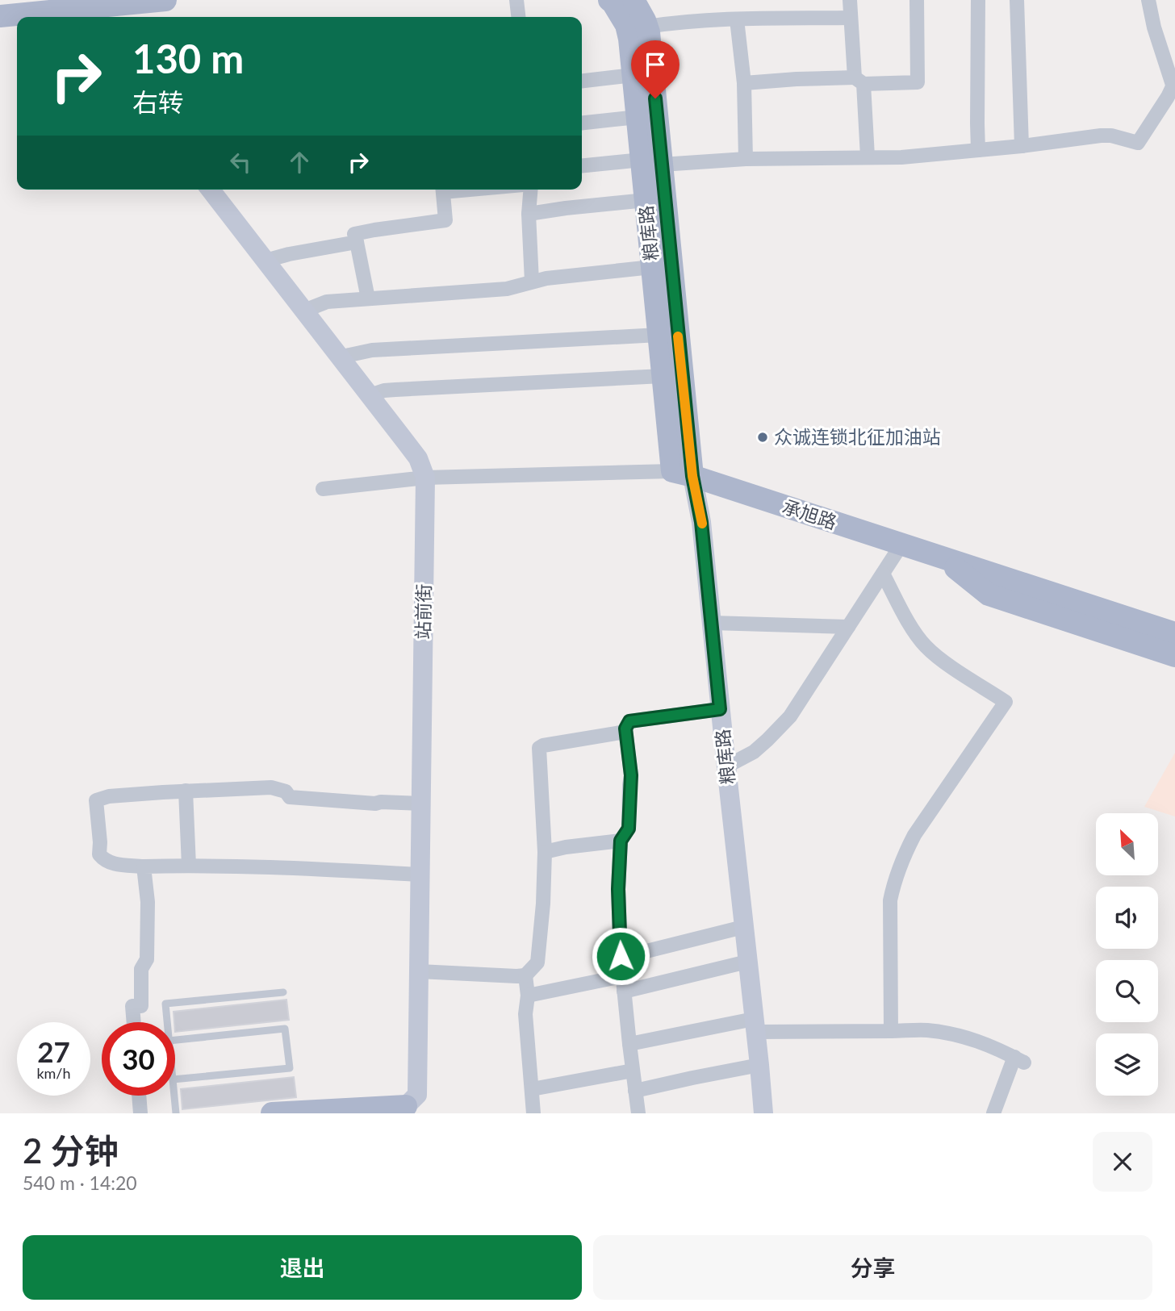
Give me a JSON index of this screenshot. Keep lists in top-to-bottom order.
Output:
{
  "streets": {
    "main road": ["粮库路", "承旭路"],
    "street": ["站前街"]
  },
  "crossings": [
    ["粮库路", "承旭路"]
  ],
  "places": ["众诚连锁北征加油站"],
  "north": "top left",
  "page": {
    "turn": ["130 m", "右转"],
    "speed": "27 km/h",
    "limit": "30",
    "heading": ["2 分钟", "540 m · 14:20"],
    "buttons": ["退出", "分享"]
  }
}
